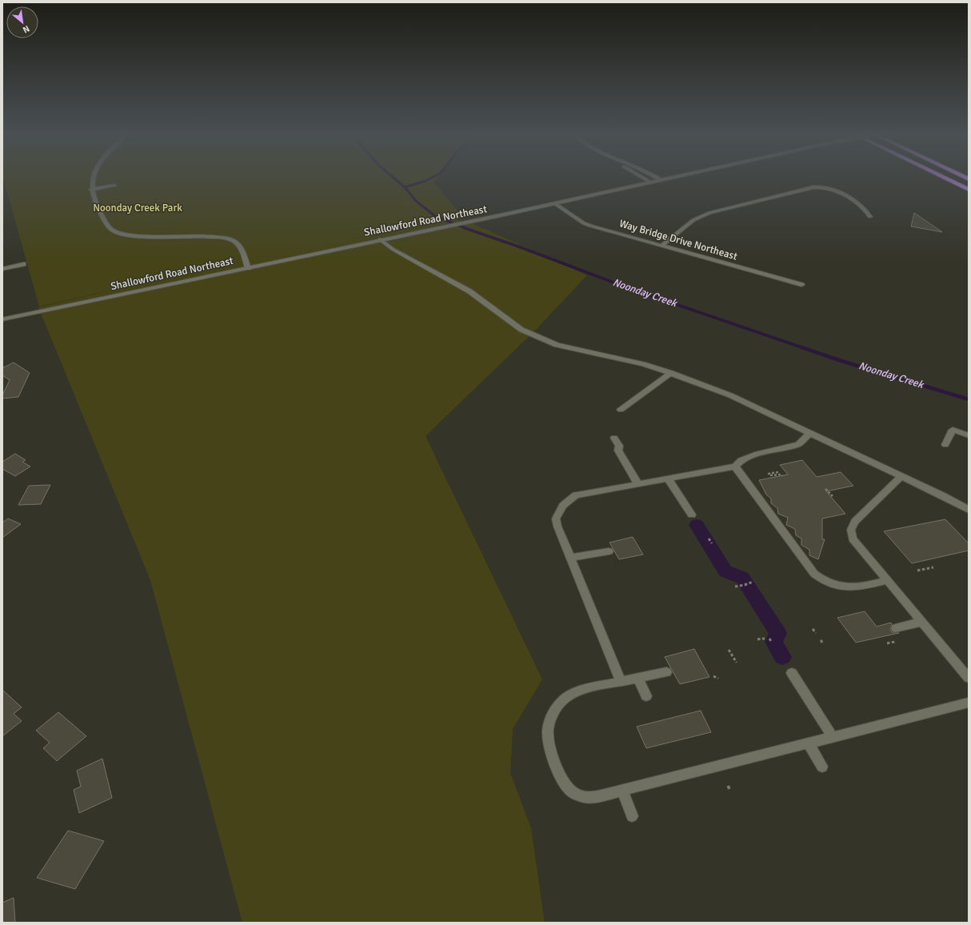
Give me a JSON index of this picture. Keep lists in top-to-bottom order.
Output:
{
  "streets": {
    "street": ["Shallowford Road Northeast", "Way Bridge Drive Northeast"]
  },
  "crossings": [
    ["Shallowford Road Northeast", "Way Bridge Drive Northeast"]
  ],
  "water": ["Noonday Creek"],
  "parks": ["Noonday Creek Park"],
  "north": "bottom right"
}
